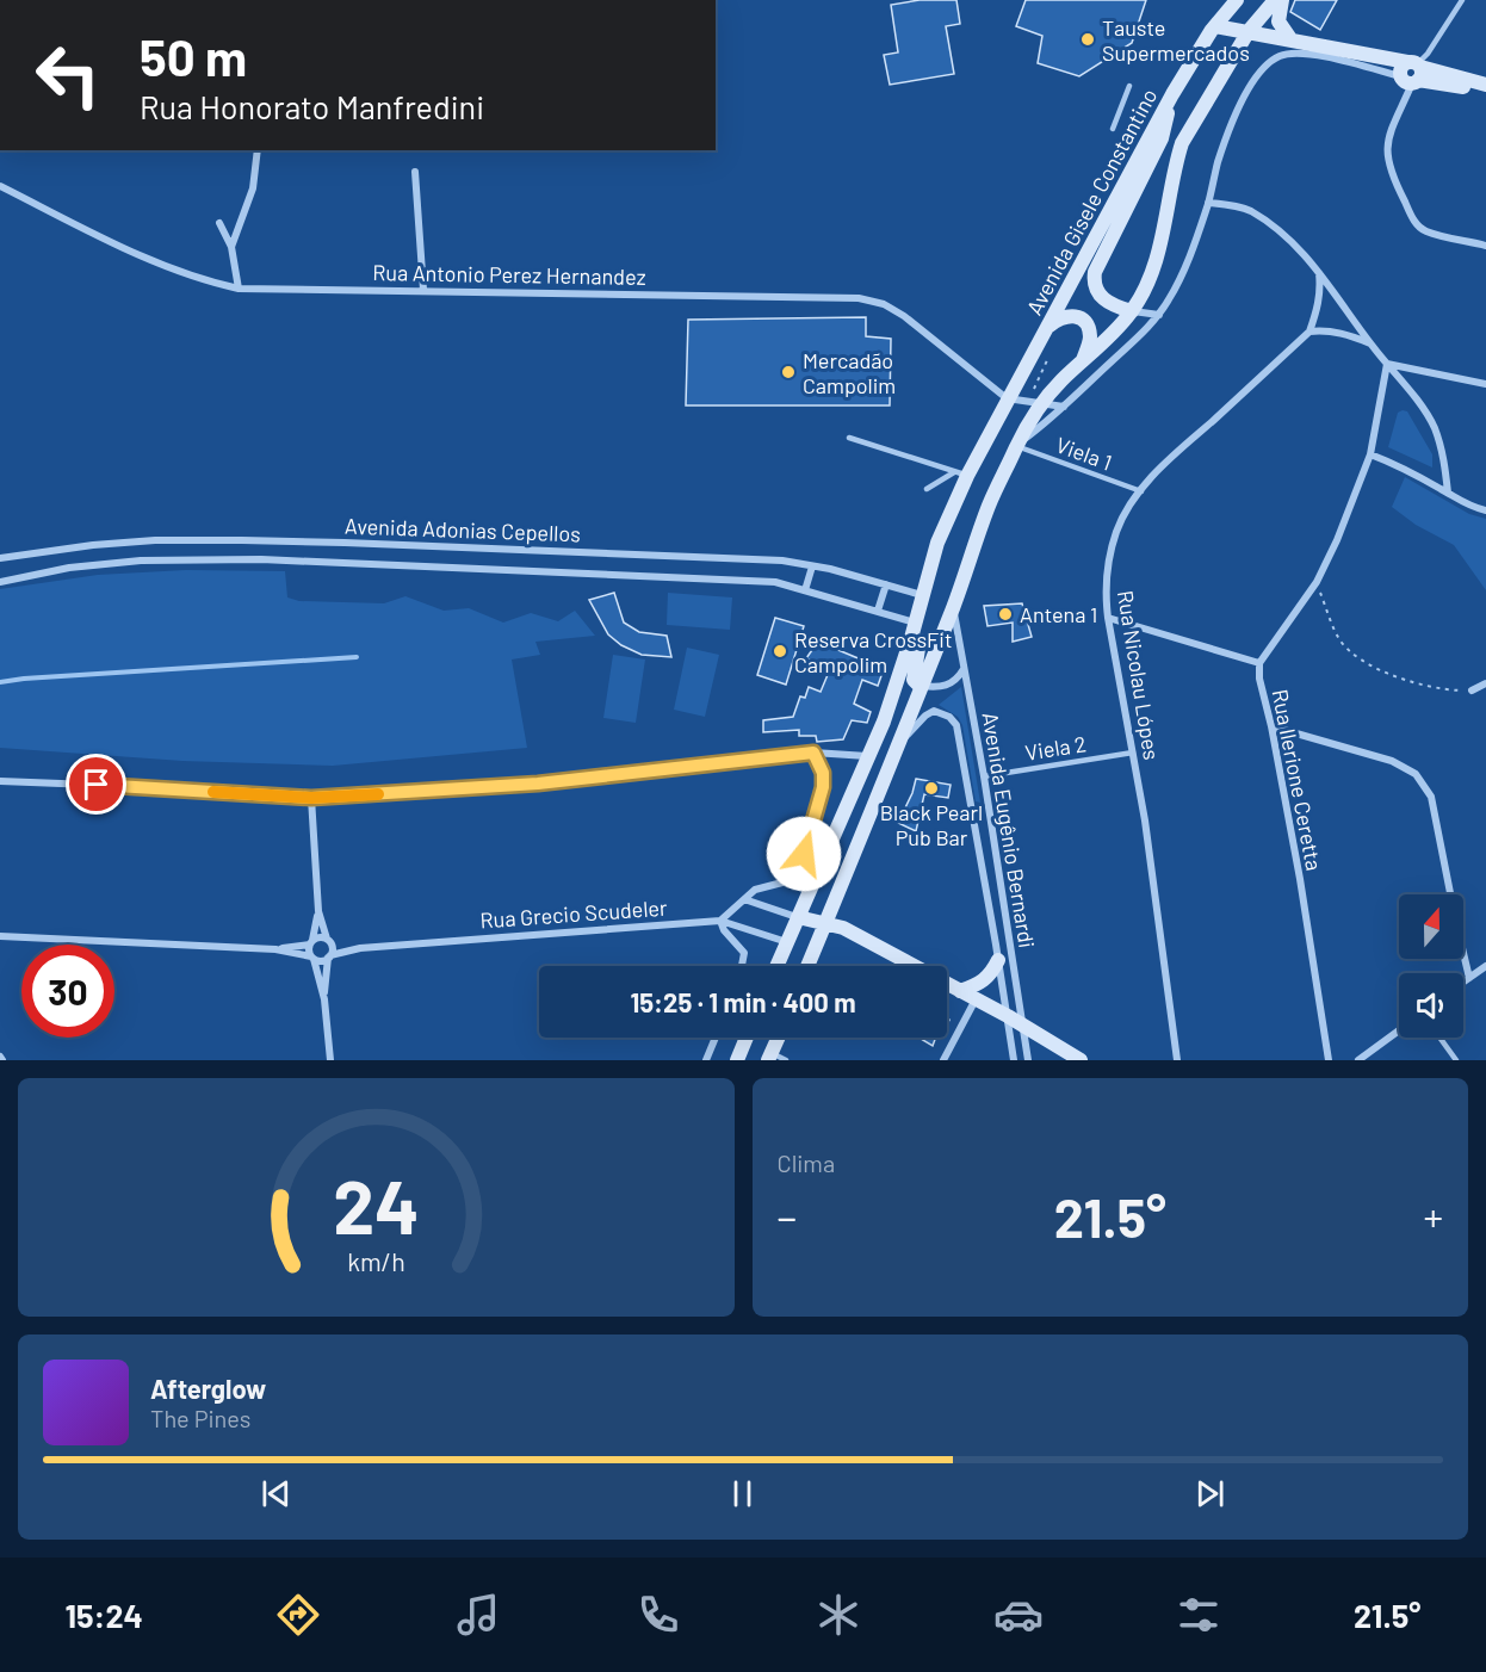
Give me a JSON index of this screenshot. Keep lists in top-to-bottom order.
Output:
{
  "streets": {
    "main road": ["Avenida Gisele Constantino"],
    "street": [
      "Rua Antonio Perez Hernandez",
      "Avenida Adonias Cepellos",
      "Rua Nicolau Lópes",
      "Rua Ilerione Ceretta",
      "Avenida Eugênio Bernardi",
      "Rua Grecio Scudeler"
    ],
    "lane": ["Viela 1", "Viela 2"]
  },
  "crossings": [
    ["Avenida Gisele Constantino", "Rua Antonio Perez Hernandez"],
    ["Avenida Gisele Constantino", "Avenida Adonias Cepellos"],
    ["Avenida Gisele Constantino", "Rua Grecio Scudeler"],
    ["Viela 1", "Rua Nicolau Lópes"],
    ["Rua Nicolau Lópes", "Viela 2"],
    ["Rua Nicolau Lópes", "Rua Ilerione Ceretta"],
    ["Viela 2", "Avenida Eugênio Bernardi"]
  ],
  "places": [
    "Tauste Supermercados",
    "Mercadão Campolim",
    "Antena 1",
    "Reserva CrossFit Campolim",
    "Black Pearl Pub Bar"
  ],
  "north": "top",
  "page": {
    "turn": ["50 m", "Rua Honorato Manfredini"],
    "limit": "30",
    "trip": "15:25 · 1 min · 400 m",
    "tile": "Clima",
    "heat": ["−", "21.5°", "+"],
    "song": ["Afterglow", "The Pines"],
    "tabs": ["15:24", "21.5°"],
    "gauge": ["24", "km/h"]
  }
}
